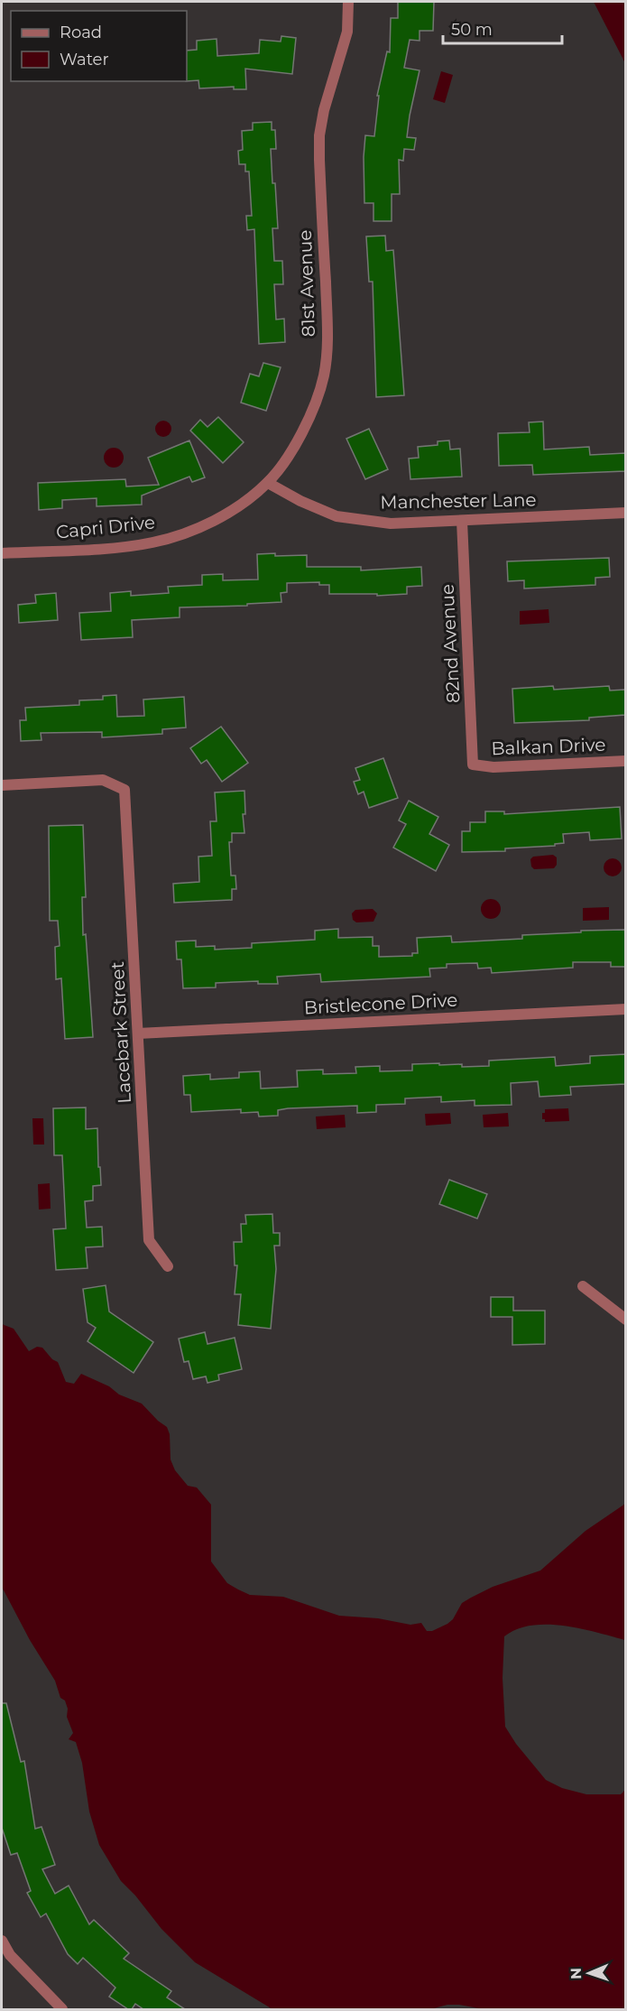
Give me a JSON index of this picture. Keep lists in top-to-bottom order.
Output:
{
  "streets": {
    "street": [
      "81st Avenue",
      "Manchester Lane",
      "Capri Drive",
      "82nd Avenue",
      "Balkan Drive",
      "Bristlecone Drive",
      "Lacebark Street"
    ]
  },
  "crossings": [
    ["81st Avenue", "Manchester Lane"],
    ["81st Avenue", "Capri Drive"],
    ["Manchester Lane", "82nd Avenue"],
    ["82nd Avenue", "Balkan Drive"],
    ["Bristlecone Drive", "Lacebark Street"]
  ],
  "legend": ["Road", "Water"],
  "scale_bar": "50 m",
  "north": "left"
}
